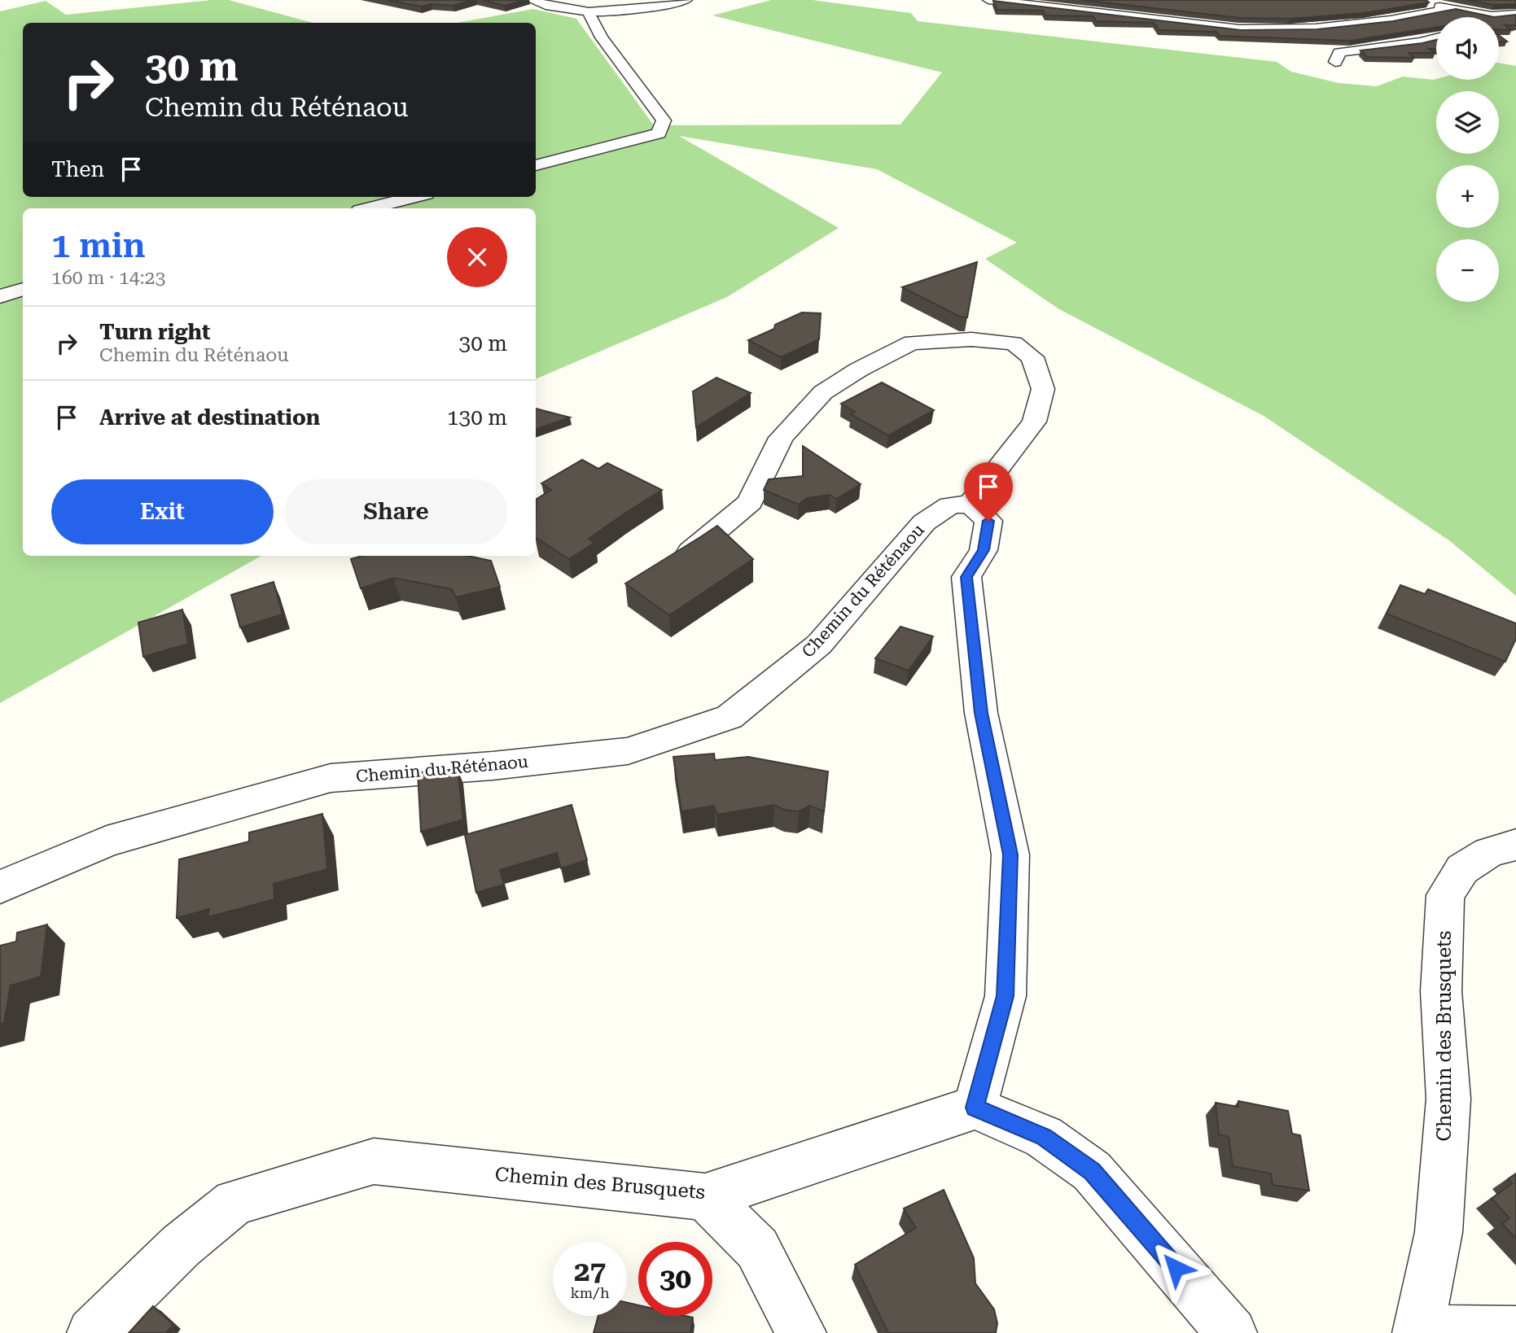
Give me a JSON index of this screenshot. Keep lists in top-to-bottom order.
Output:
{
  "streets": {
    "street": ["Chemin du Réténaou", "Chemin des Brusquets"]
  },
  "page": {
    "map_buttons": ["+", "−"],
    "turn": ["30 m", "Chemin du Réténaou"],
    "then": "Then",
    "heading": ["1 min", "160 m · 14:23"],
    "list": [
      {
        "name": "Turn right",
        "note": "Chemin du Réténaou",
        "value": "30 m"
      },
      {
        "name": "Arrive at destination",
        "value": "130 m"
      }
    ],
    "buttons": ["Exit", "Share"],
    "speed": "27 km/h",
    "limit": "30"
  }
}
